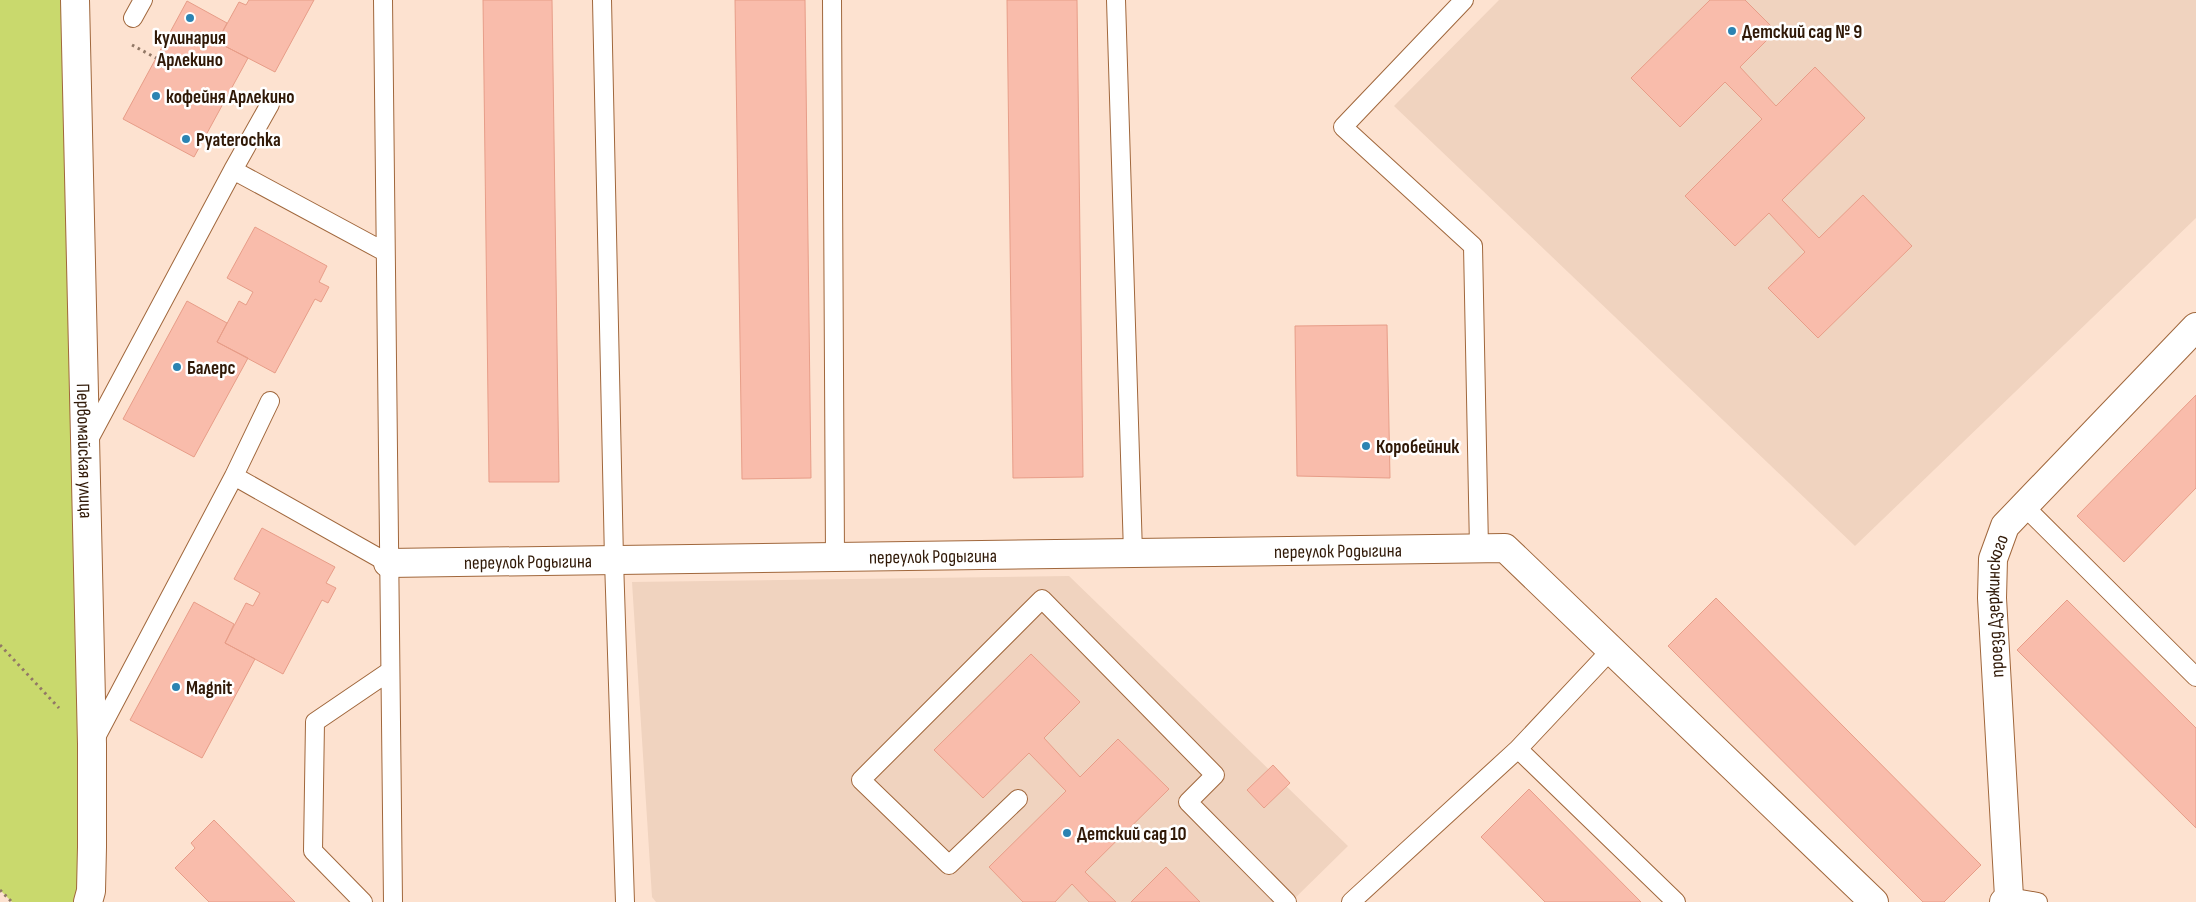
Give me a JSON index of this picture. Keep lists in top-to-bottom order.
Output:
{
  "streets": {
    "street": ["Первомайская улица", "переулок Родыгина", "проезд Дзержинского"]
  },
  "places": [
    "кулинария Арлекино",
    "Детский сад № 9",
    "кофейня Арлекино",
    "Pyaterochka",
    "Балерс",
    "Коробейник",
    "Magnit",
    "Детский сад 10"
  ]
}
